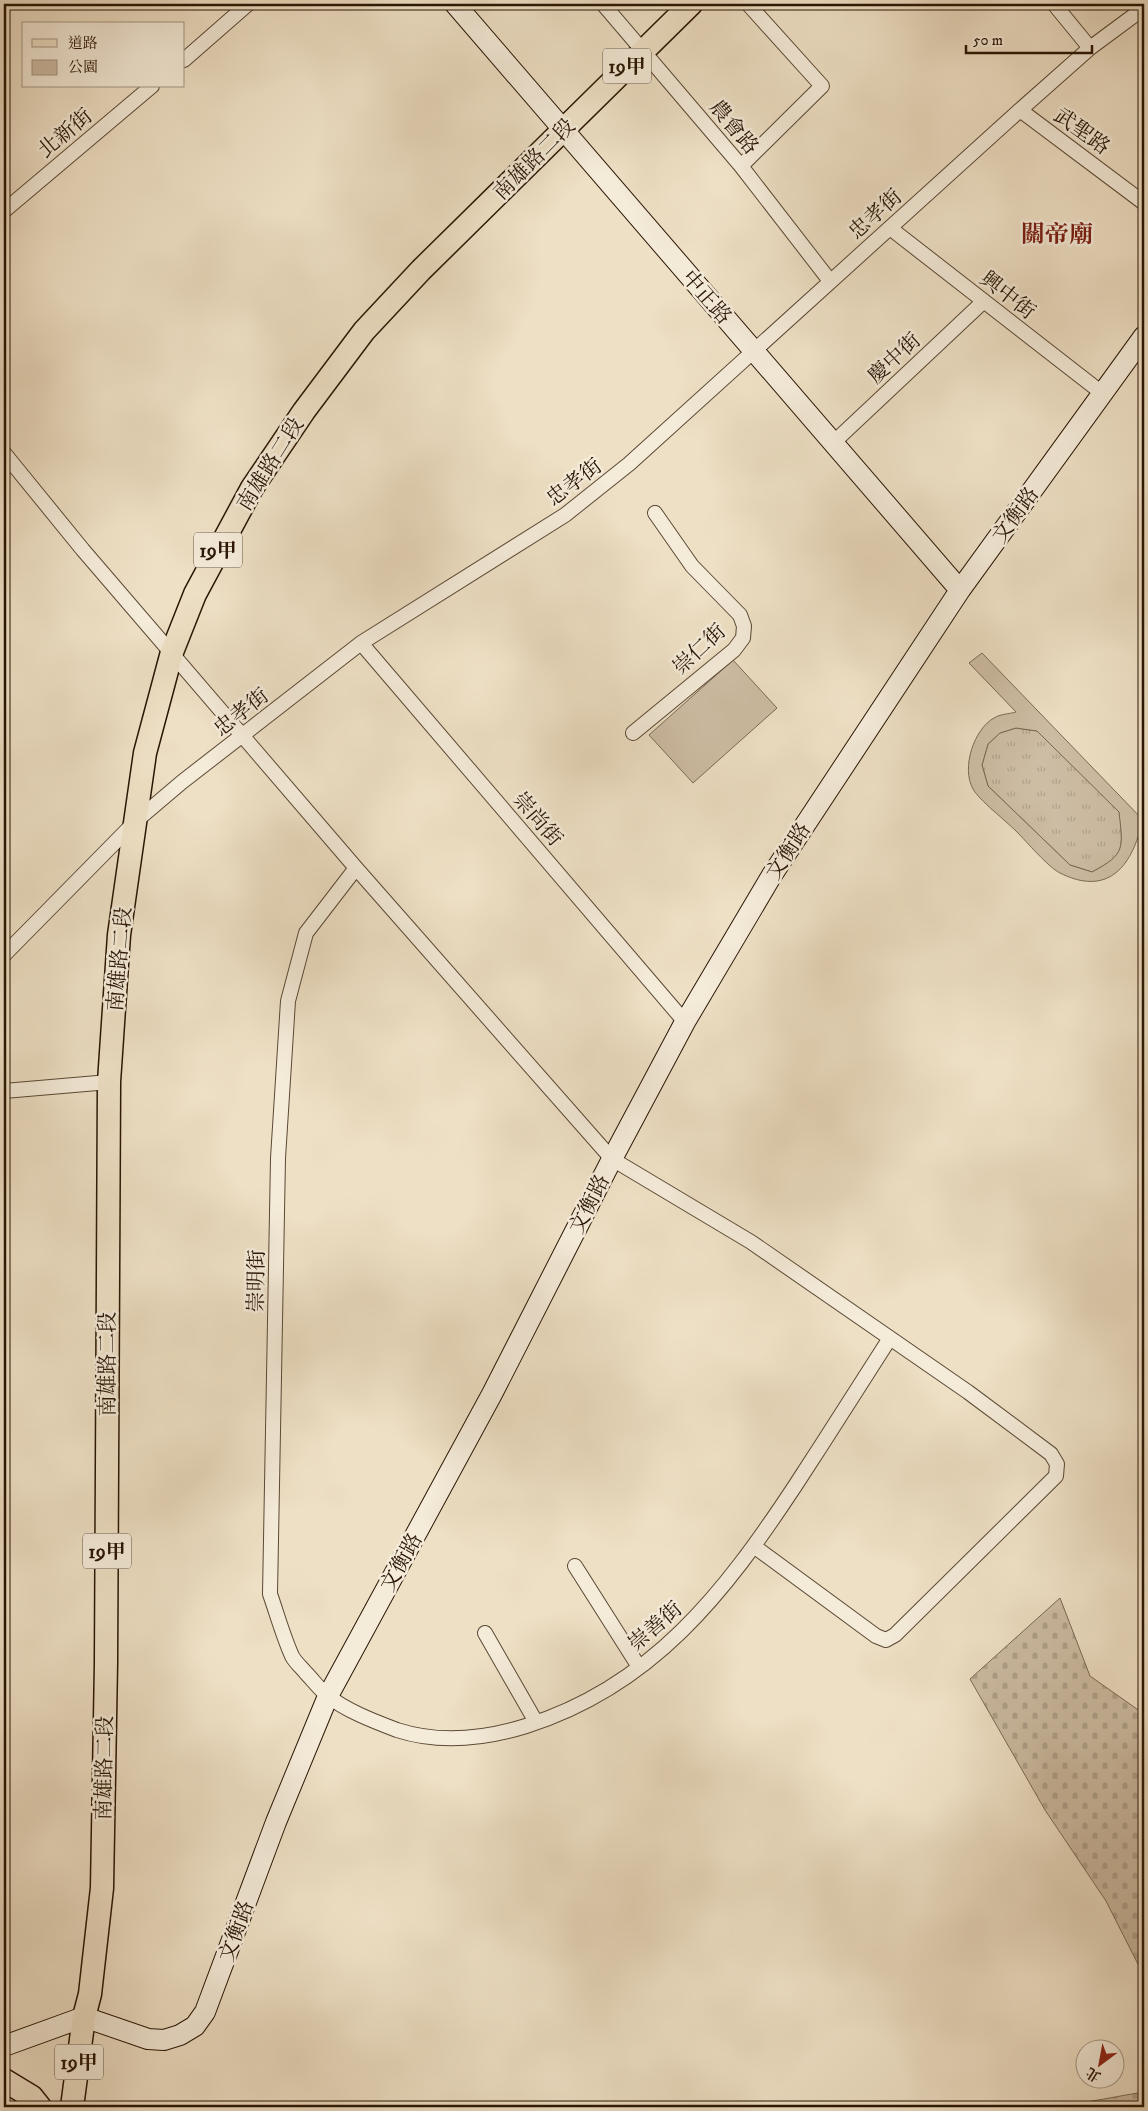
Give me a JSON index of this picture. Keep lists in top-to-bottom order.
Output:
{
  "streets": {
    "main road": ["19甲", "南雄路二段"],
    "street": [
      "農會路",
      "武聖路",
      "北新街",
      "忠孝街",
      "興中街",
      "中正路",
      "慶中街",
      "文衡路",
      "崇仁街",
      "崇尚街",
      "崇明街",
      "崇善街"
    ]
  },
  "crossings": [
    ["農會路", "南雄路二段"],
    ["農會路", "忠孝街"],
    ["武聖路", "忠孝街"],
    ["南雄路二段", "忠孝街"],
    ["南雄路二段", "中正路"],
    ["南雄路二段", "文衡路"],
    ["忠孝街", "興中街"],
    ["忠孝街", "中正路"],
    ["忠孝街", "崇尚街"],
    ["興中街", "慶中街"],
    ["興中街", "文衡路"],
    ["中正路", "慶中街"],
    ["中正路", "文衡路"],
    ["文衡路", "崇尚街"],
    ["文衡路", "崇明街"],
    ["文衡路", "崇善街"],
    ["崇明街", "崇善街"]
  ],
  "districts": ["關帝廟"],
  "legend": ["道路", "公園"],
  "scale_bar": "50 m",
  "north": "bottom left"
}
